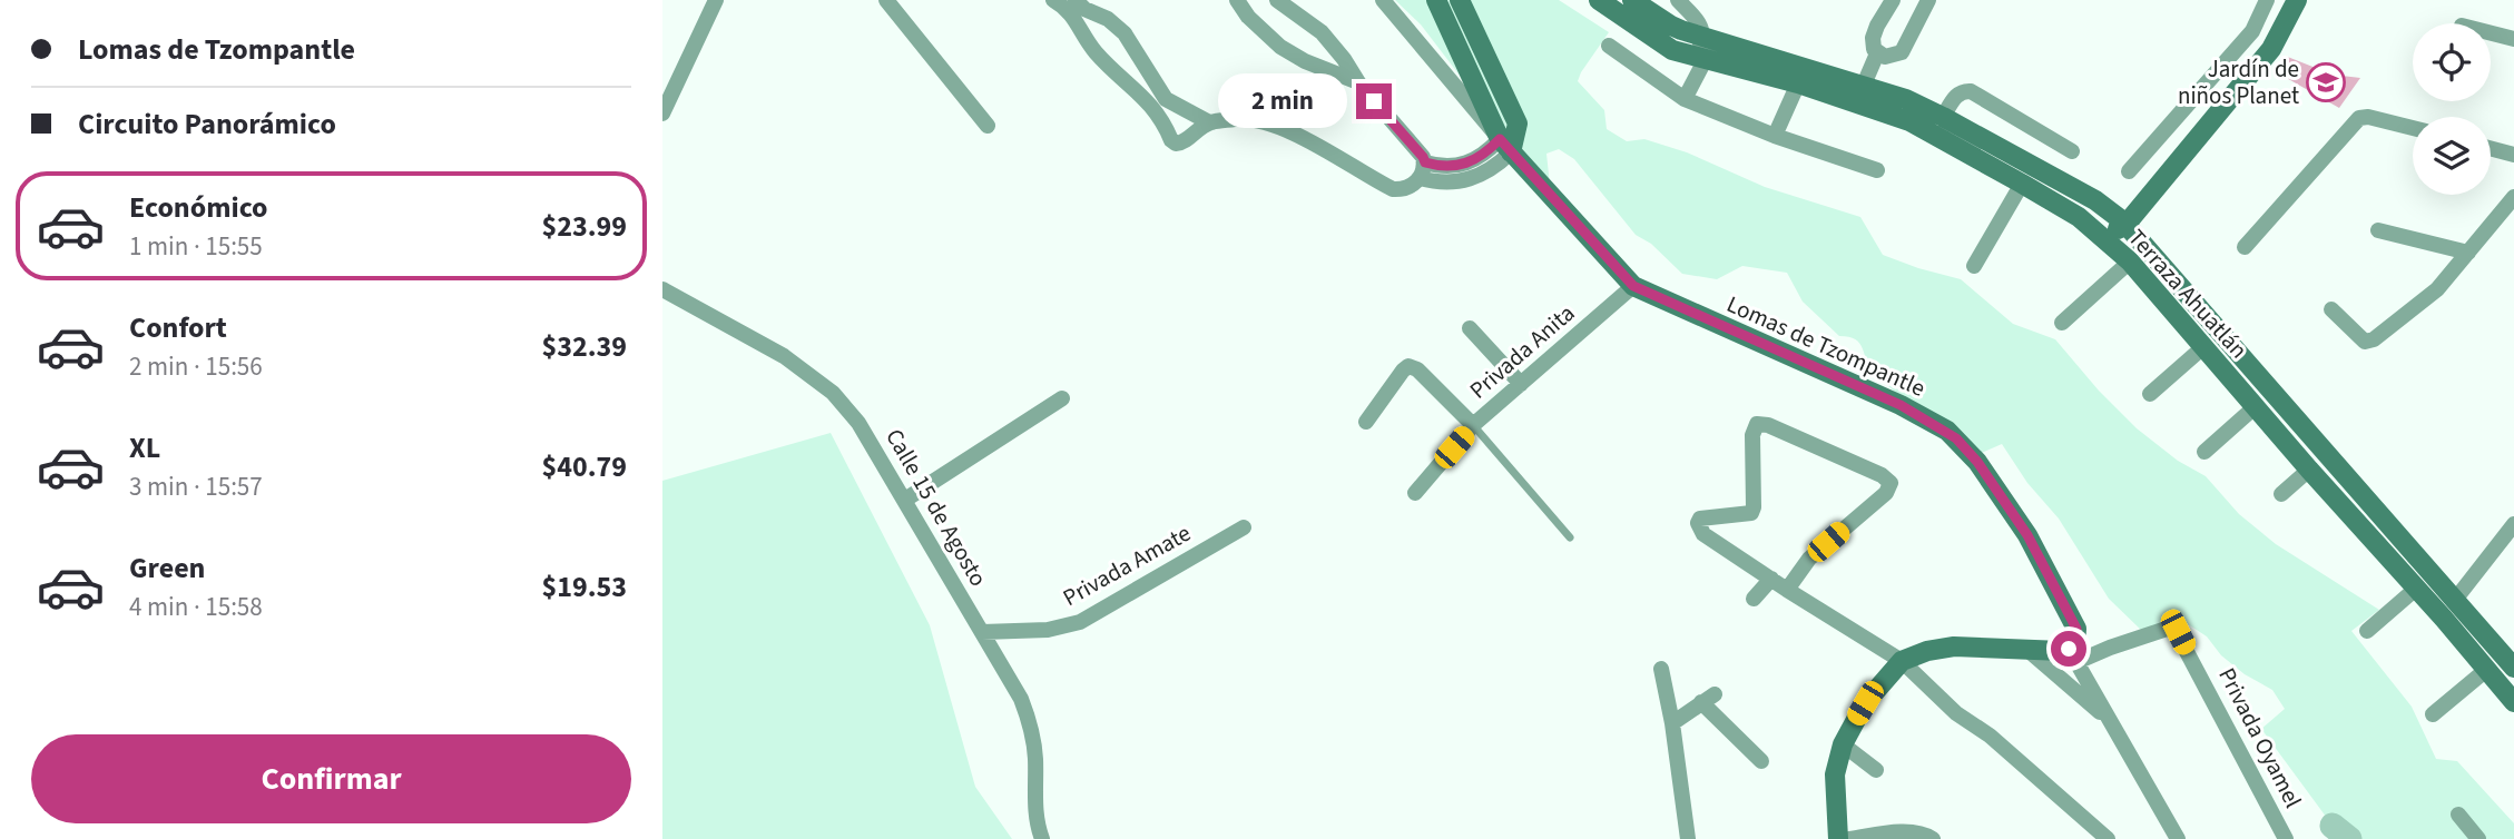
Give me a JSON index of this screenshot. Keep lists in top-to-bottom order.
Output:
{
  "streets": {
    "street": [
      "Terraza Ahuatlán",
      "Lomas de Tzompantle",
      "Privada Anita",
      "Calle 15 de Agosto",
      "Privada Amate",
      "Privada Oyamel"
    ]
  },
  "crossings": [
    ["Lomas de Tzompantle", "Privada Anita"],
    ["Lomas de Tzompantle", "Privada Oyamel"],
    ["Calle 15 de Agosto", "Privada Amate"]
  ],
  "places": {
    "school or university": ["Jardín de niños Planet"]
  },
  "page": {
    "banner": ["Lomas de Tzompantle", "Circuito Panorámico"],
    "bubble": "2 min",
    "list": [
      {
        "name": "Económico",
        "note": "1 min · 15:55",
        "value": "$23.99"
      },
      {
        "name": "Confort",
        "note": "2 min · 15:56",
        "value": "$32.39"
      },
      {
        "name": "XL",
        "note": "3 min · 15:57",
        "value": "$40.79"
      },
      {
        "name": "Green",
        "note": "4 min · 15:58",
        "value": "$19.53"
      }
    ],
    "buttons": "Confirmar"
  }
}
